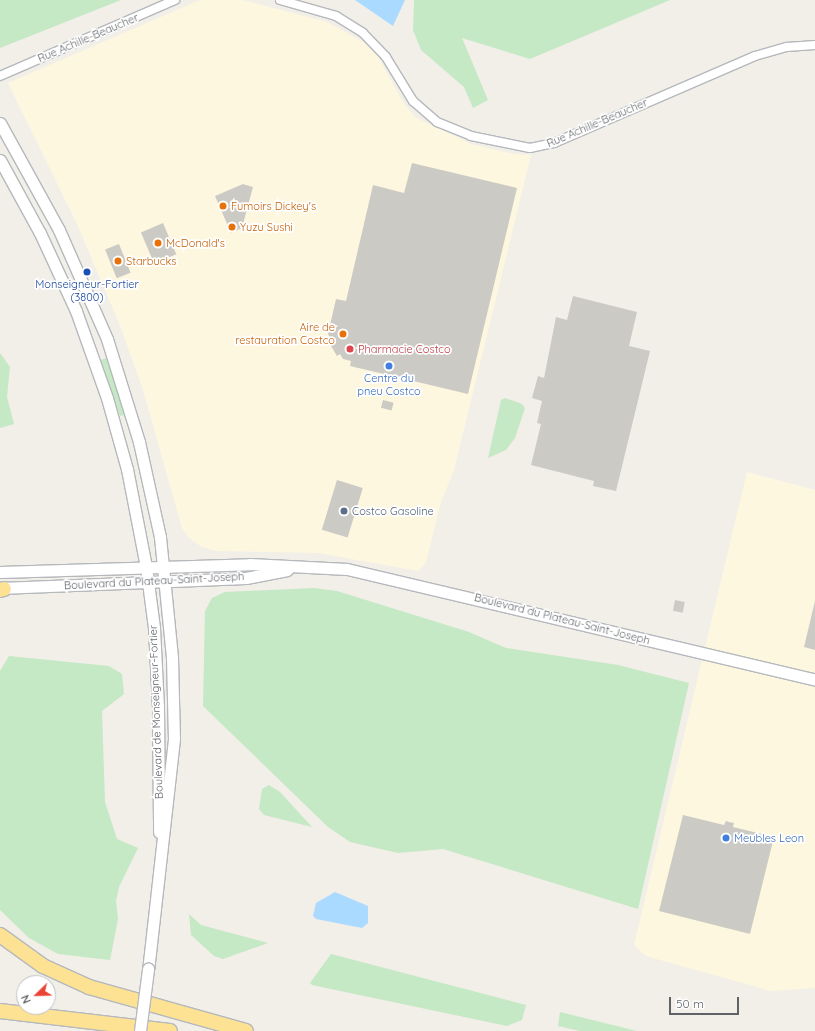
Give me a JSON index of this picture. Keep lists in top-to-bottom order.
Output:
{
  "streets": {
    "main road": ["Boulevard du Plateau-Saint-Joseph", "Boulevard de Monseigneur-Fortier"],
    "street": ["Rue Achille-Beaucher"]
  },
  "crossings": [
    ["Boulevard du Plateau-Saint-Joseph", "Boulevard de Monseigneur-Fortier"]
  ],
  "places": [
    "Fumoirs Dickey's",
    "Yuzu Sushi",
    "McDonald's",
    "Starbucks",
    "Monseigneur-Fortier (3800)",
    "Aire de restauration Costco",
    "Pharmacie Costco",
    "Centre du pneu Costco",
    "Costco Gasoline",
    "Meubles Leon"
  ],
  "scale_bar": "50 m",
  "north": "bottom left"
}
